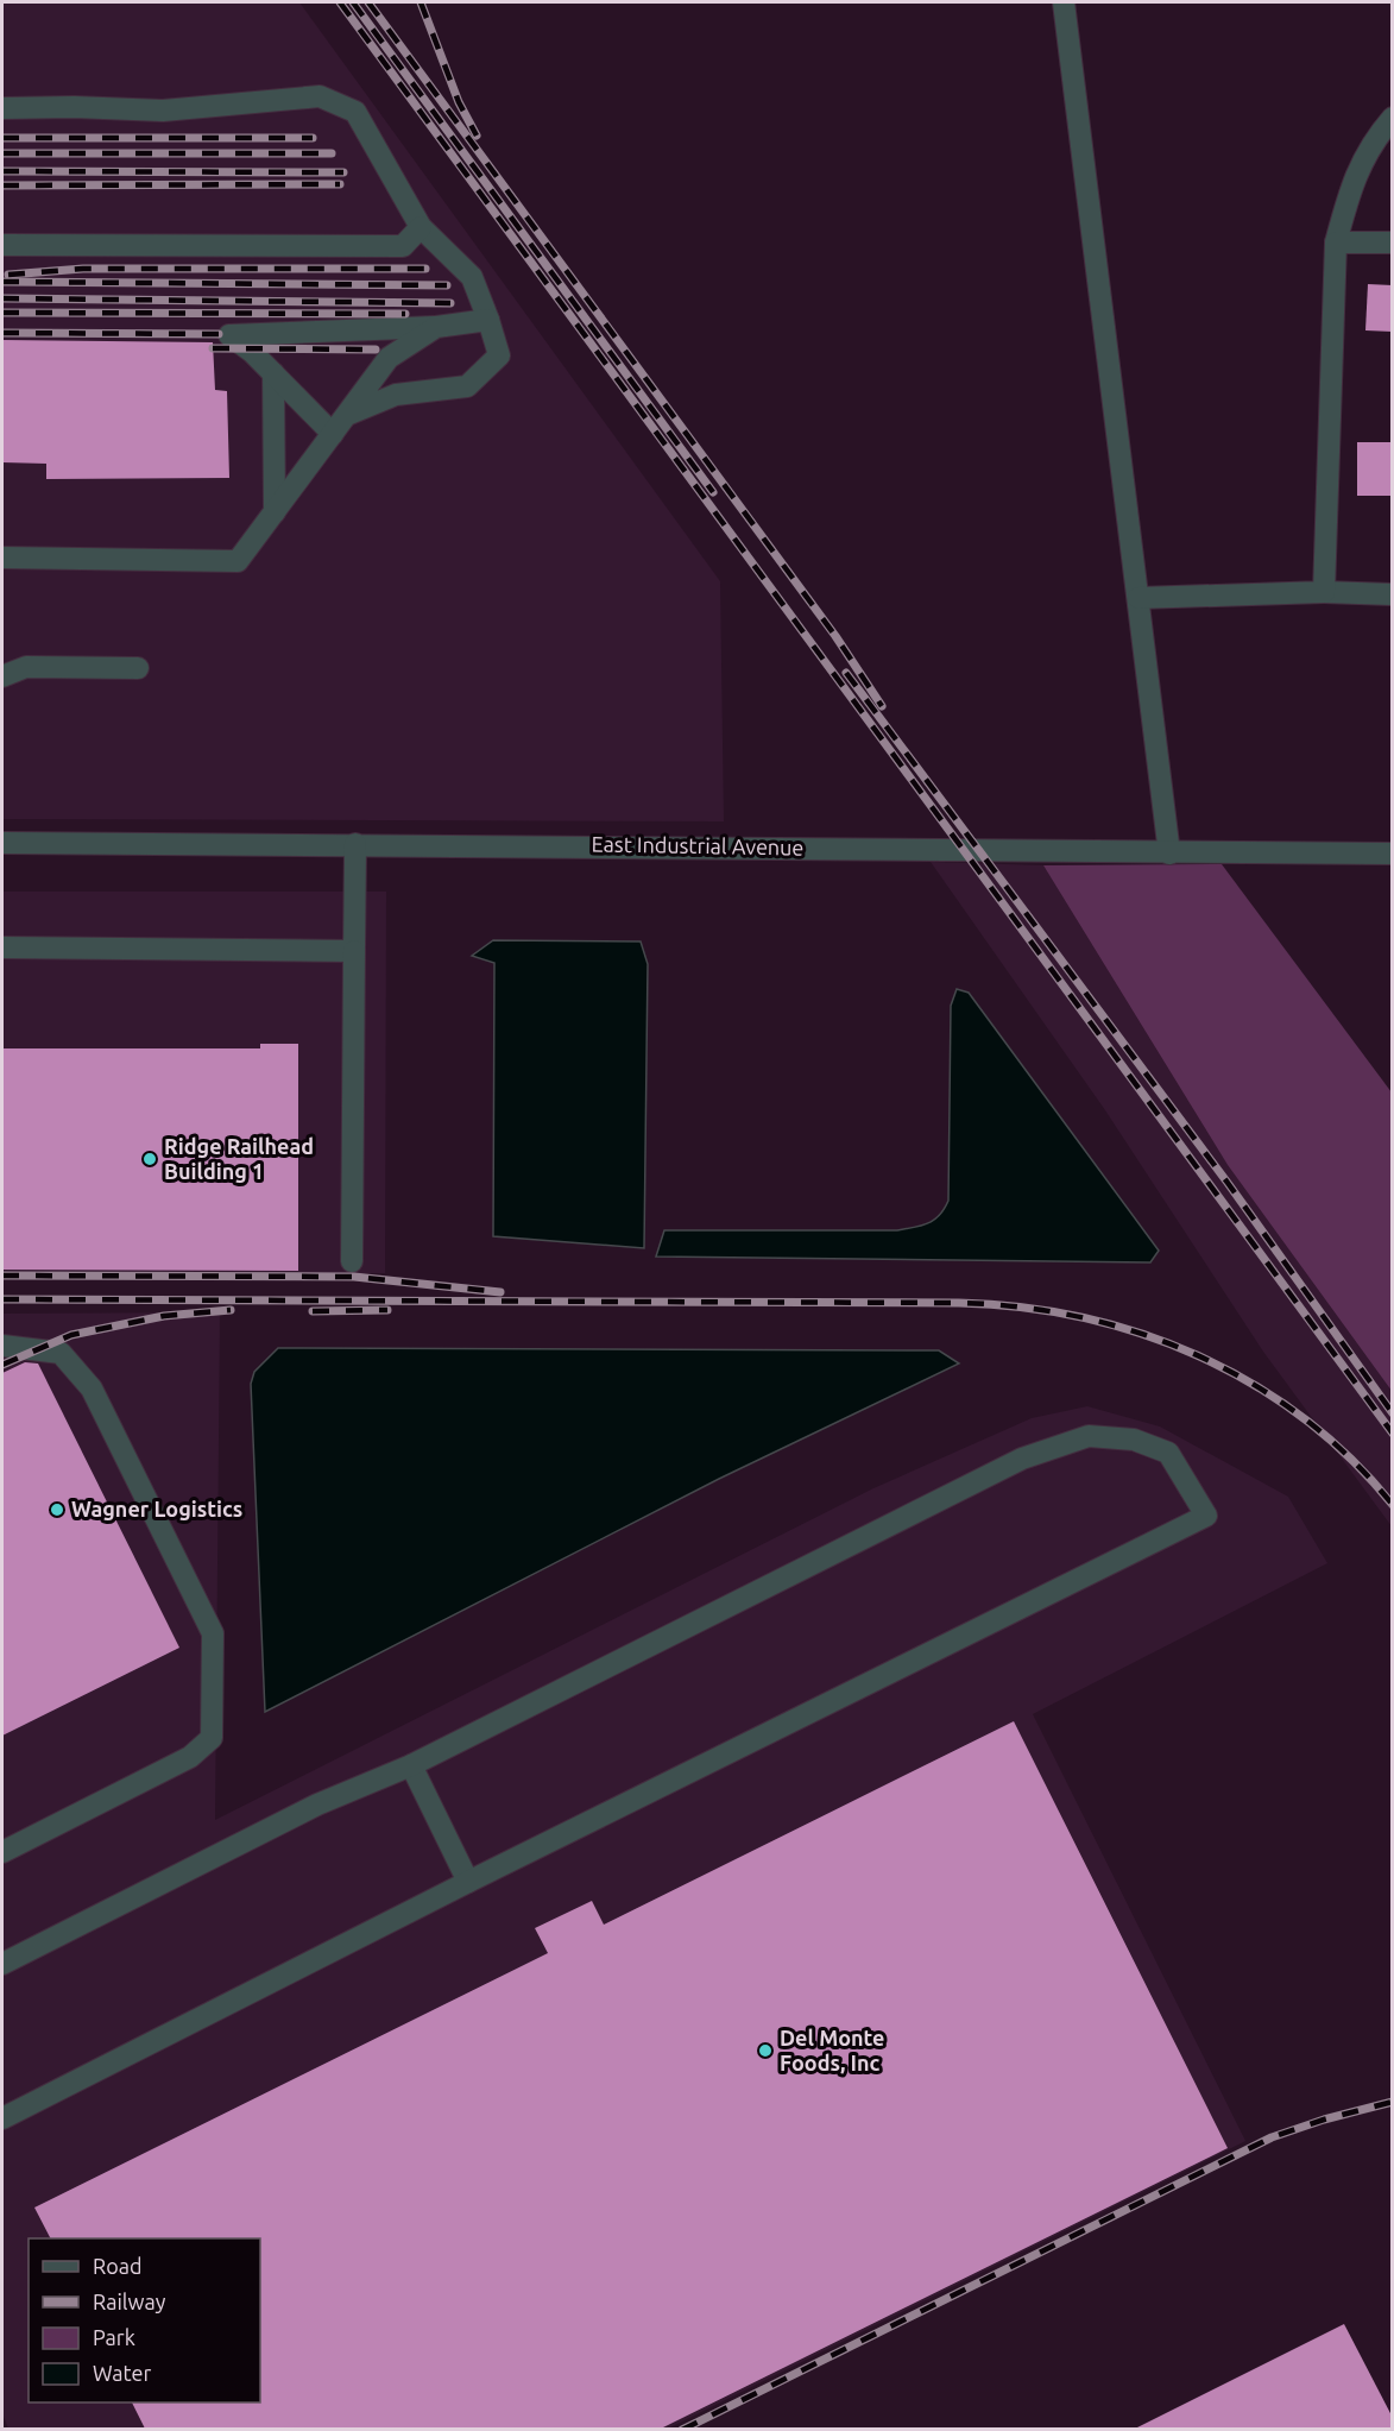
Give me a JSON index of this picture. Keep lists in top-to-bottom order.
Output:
{
  "streets": {
    "street": ["East Industrial Avenue"]
  },
  "places": ["Ridge Railhead Building 1", "Wagner Logistics", "Del Monte Foods, Inc"],
  "legend": [
    "Road",
    "Railway",
    "Park",
    "Water"
  ]
}
